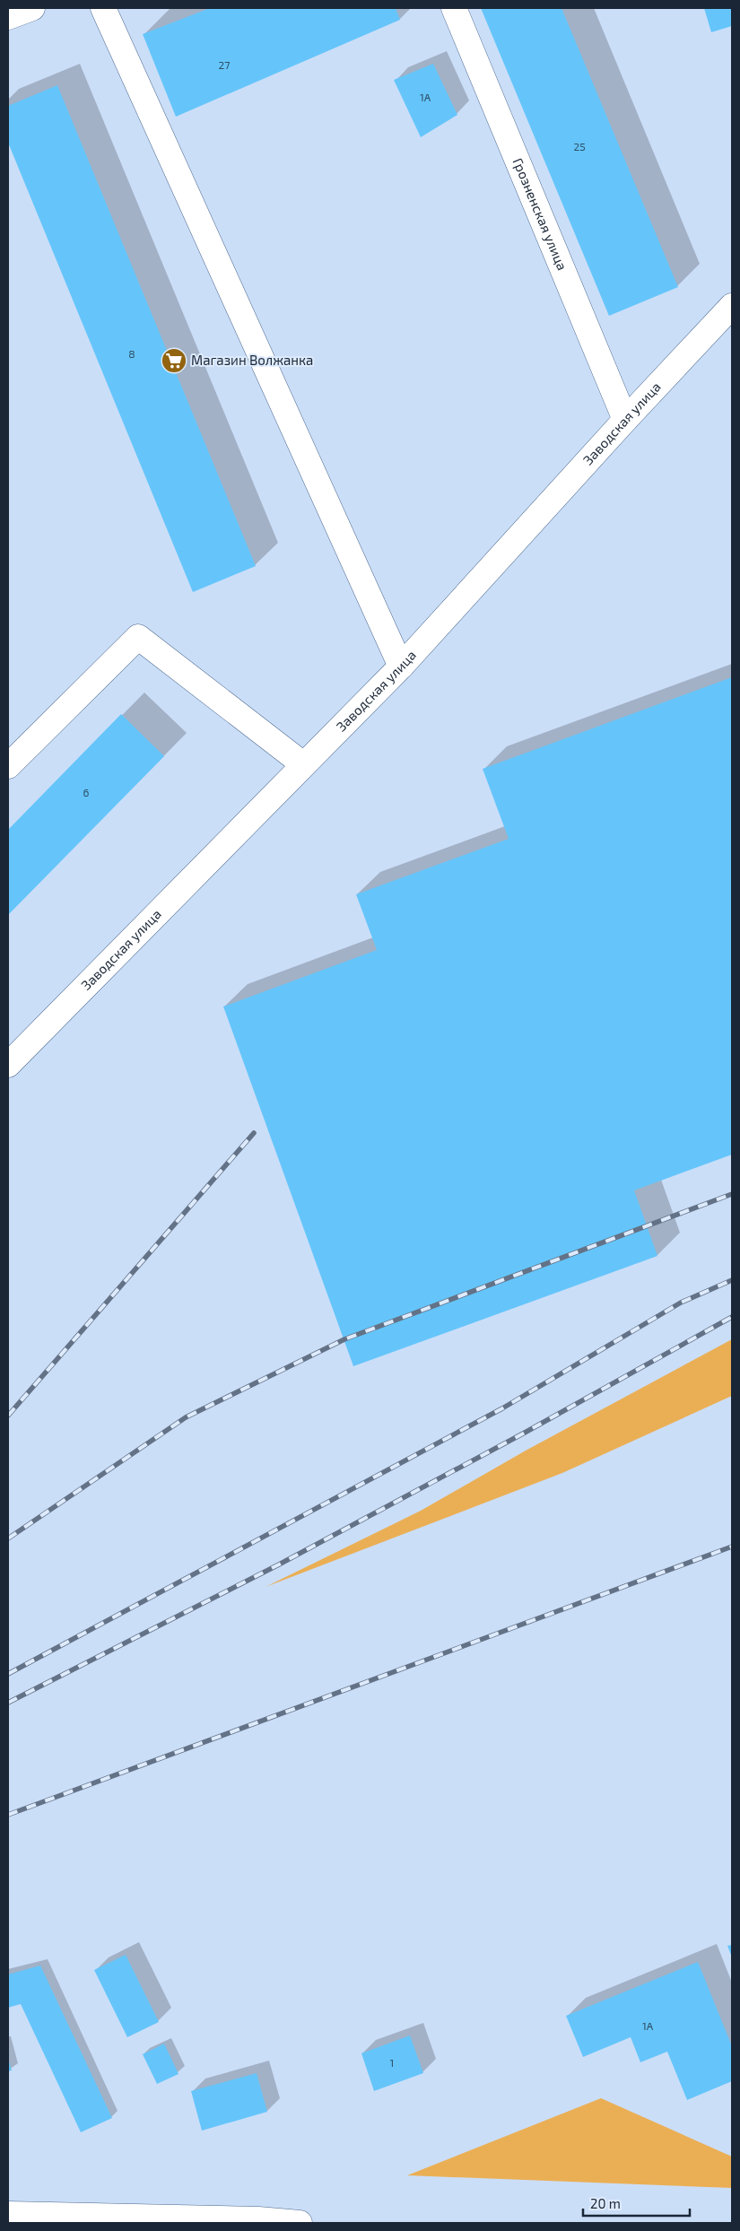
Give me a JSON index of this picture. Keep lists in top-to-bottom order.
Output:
{
  "streets": {
    "street": ["Грозненская улица", "Заводская улица"]
  },
  "crossings": [
    ["Грозненская улица", "Заводская улица"]
  ],
  "places": {
    "supermarket": ["Магазин Волжанка"]
  },
  "house_numbers": [
    "27",
    "1А",
    "25",
    "8",
    "6",
    "1А",
    "1"
  ],
  "scale_bar": "20 m"
}
